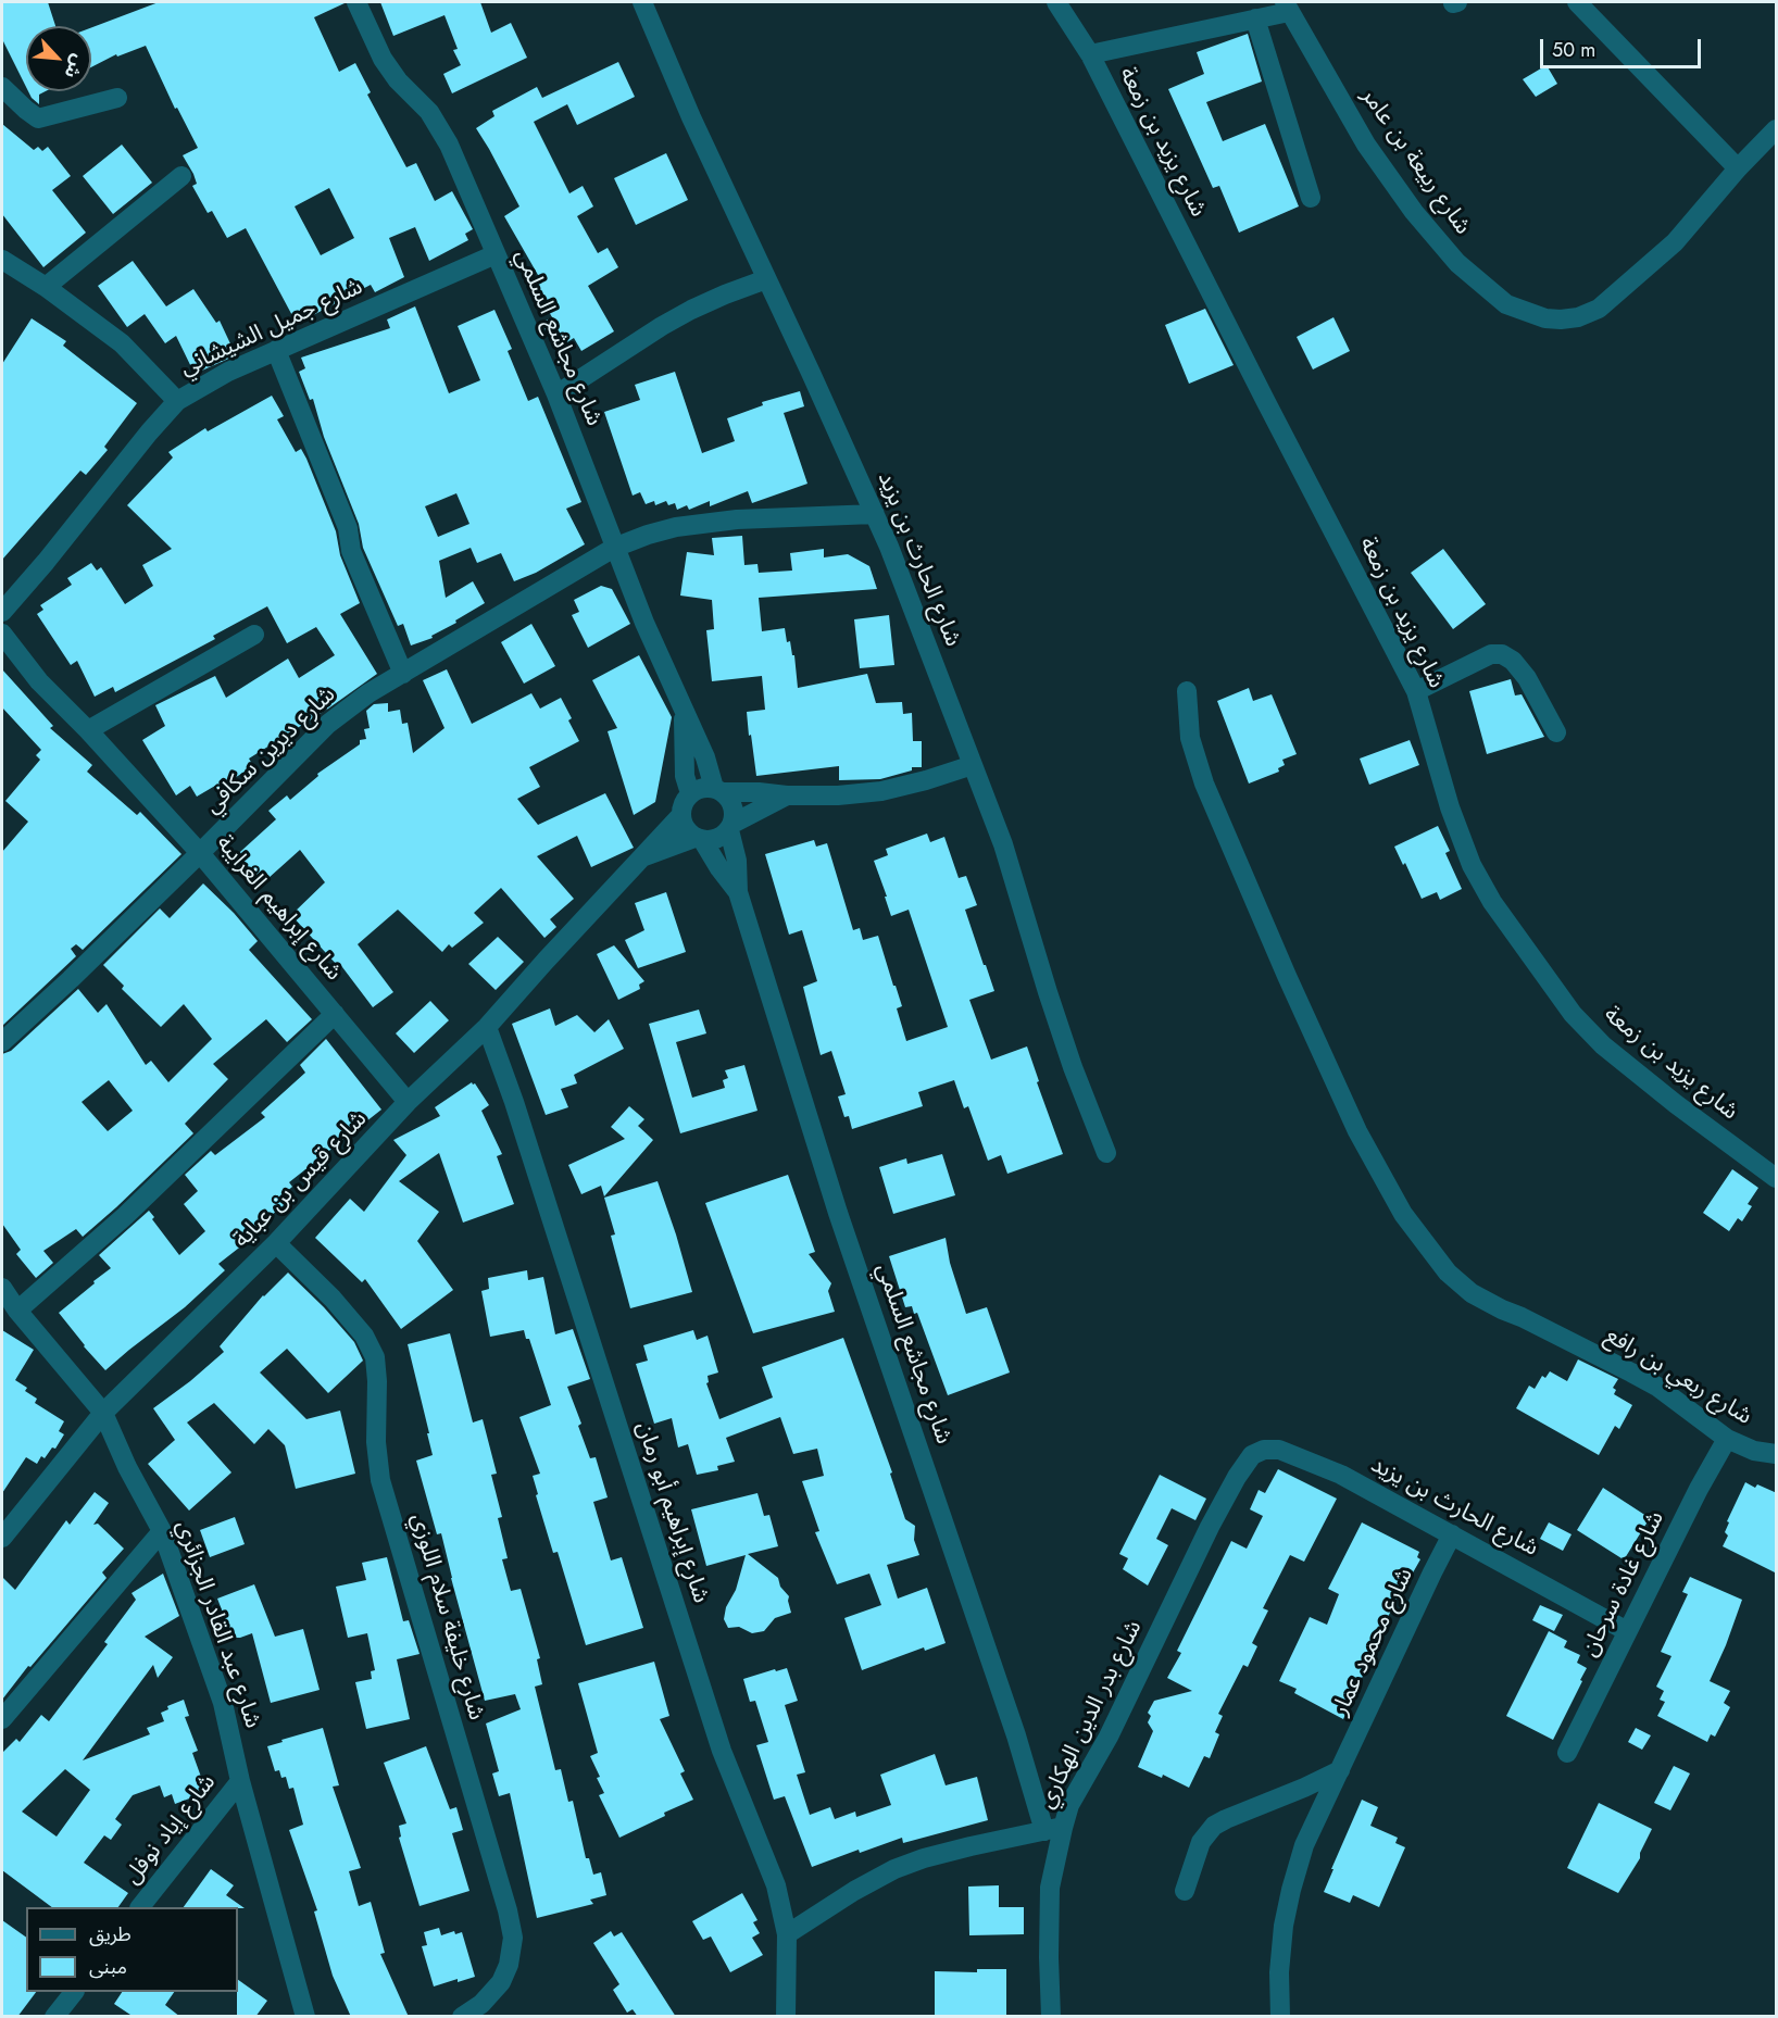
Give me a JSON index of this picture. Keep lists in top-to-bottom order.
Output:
{
  "streets": {
    "street": [
      "شارع يزيد بن زمعة",
      "شارع ربيعة بن عامر",
      "شارع جميل الشيشاني",
      "شارع مجاشع السلمي",
      "شارع الحارث بن يزيد",
      "شارع ديرين سكافي",
      "شارع إبراهيم الغرايبة",
      "شارع قيس بن عباية",
      "شارع ربعي بن رافع",
      "شارع إبراهيم أبو رمان",
      "شارع غادة سرحان",
      "شارع خليفة سلام اللوزي",
      "شارع عبد القادر الجزائري",
      "شارع محمود عمار",
      "شارع بدر الدين الهكاري",
      "شارع إياد نوفل"
    ]
  },
  "crossings": [
    ["شارع جميل الشيشاني", "شارع مجاشع السلمي"],
    ["شارع مجاشع السلمي", "شارع ديرين سكافي"],
    ["شارع مجاشع السلمي", "شارع قيس بن عباية"],
    ["شارع مجاشع السلمي", "شارع بدر الدين الهكاري"],
    ["شارع الحارث بن يزيد", "شارع ديرين سكافي"],
    ["شارع الحارث بن يزيد", "شارع غادة سرحان"],
    ["شارع الحارث بن يزيد", "شارع محمود عمار"],
    ["شارع الحارث بن يزيد", "شارع بدر الدين الهكاري"],
    ["شارع ديرين سكافي", "شارع إبراهيم الغرايبة"],
    ["شارع إبراهيم الغرايبة", "شارع قيس بن عباية"],
    ["شارع قيس بن عباية", "شارع إبراهيم أبو رمان"],
    ["شارع قيس بن عباية", "شارع خليفة سلام اللوزي"],
    ["شارع قيس بن عباية", "شارع عبد القادر الجزائري"],
    ["شارع ربعي بن رافع", "شارع غادة سرحان"],
    ["شارع عبد القادر الجزائري", "شارع إياد نوفل"]
  ],
  "legend": ["طريق", "مبنى"],
  "scale_bar": "50 m",
  "north": "bottom right"
}
